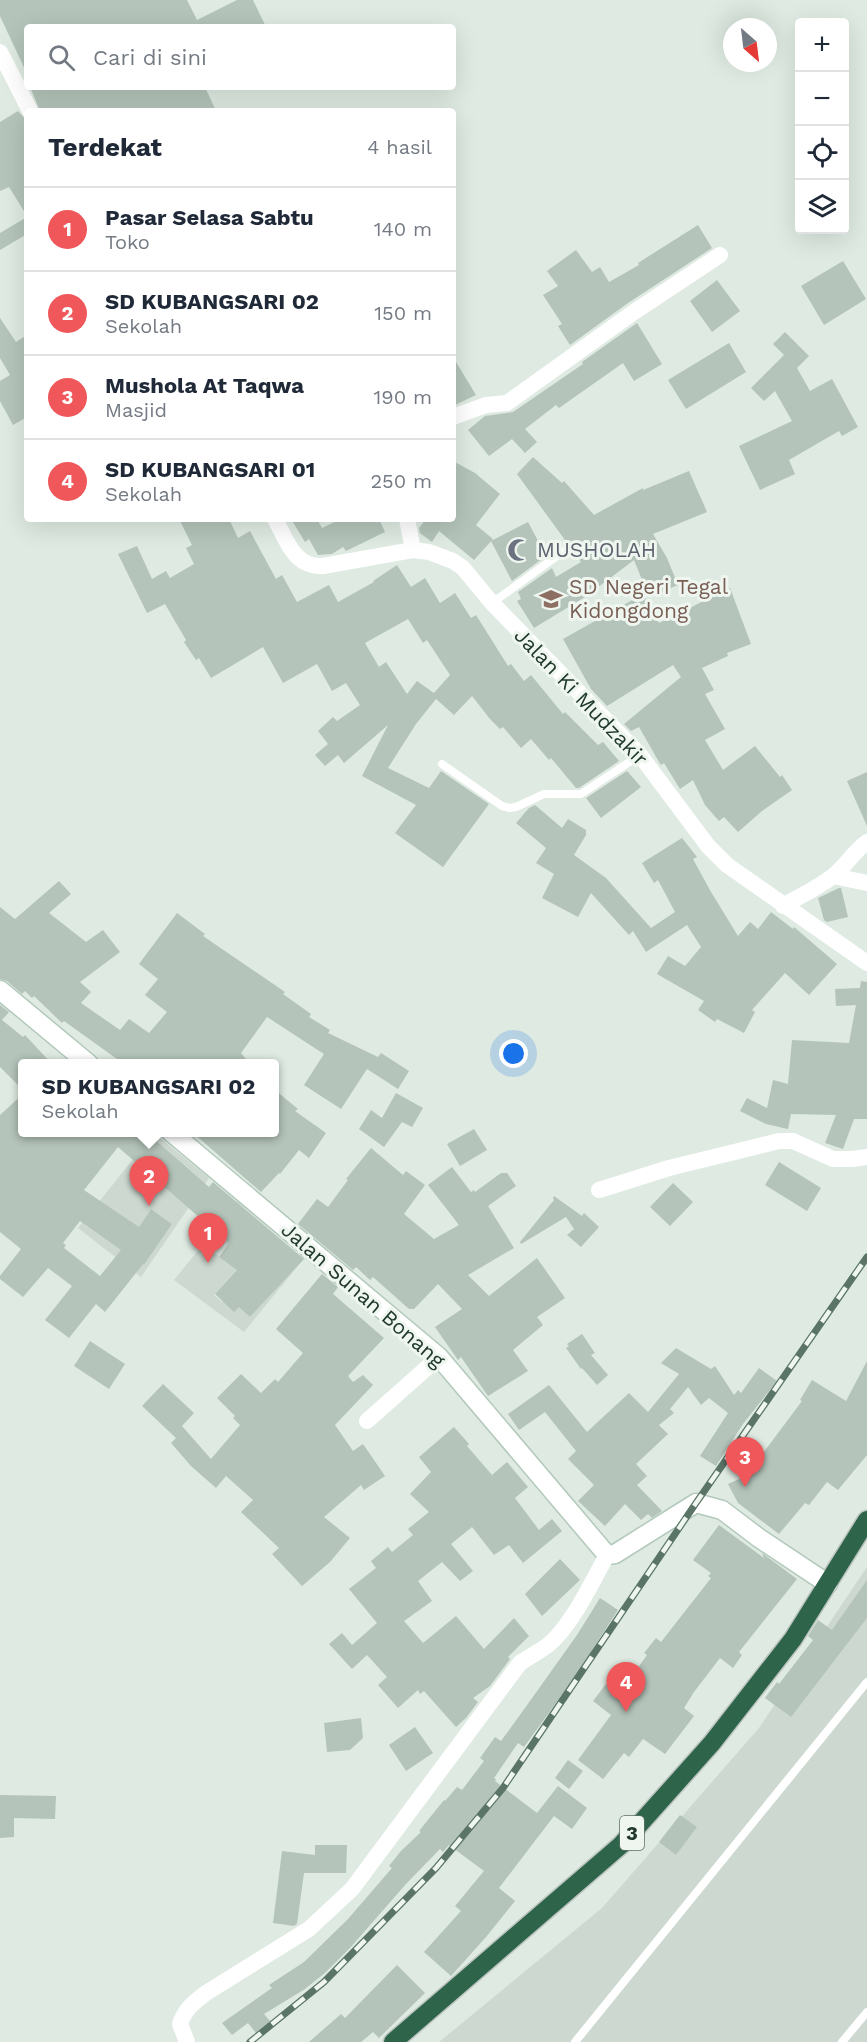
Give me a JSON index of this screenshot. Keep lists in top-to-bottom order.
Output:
{
  "streets": {
    "highway": ["3"],
    "street": ["Jalan Ki Mudzakir", "Jalan Sunan Bonang"]
  },
  "places": {
    "mosque": ["MUSHOLAH"],
    "school or university": ["SD Negeri Tegal Kidongdong"]
  },
  "north": "bottom right",
  "page": {
    "map_buttons": ["+", "−"],
    "search": "Cari di sini",
    "heading": ["Terdekat", "4 hasil"],
    "list": [
      {
        "mark": "1",
        "name": "Pasar Selasa Sabtu",
        "note": "Toko",
        "value": "140 m"
      },
      {
        "mark": "2",
        "name": "SD KUBANGSARI 02",
        "note": "Sekolah",
        "value": "150 m"
      },
      {
        "mark": "3",
        "name": "Mushola At Taqwa",
        "note": "Masjid",
        "value": "190 m"
      },
      {
        "mark": "4",
        "name": "SD KUBANGSARI 01",
        "note": "Sekolah",
        "value": "250 m"
      }
    ],
    "popup": ["SD KUBANGSARI 02", "Sekolah"],
    "pins": [
      "2",
      "1",
      "3",
      "4"
    ]
  }
}
